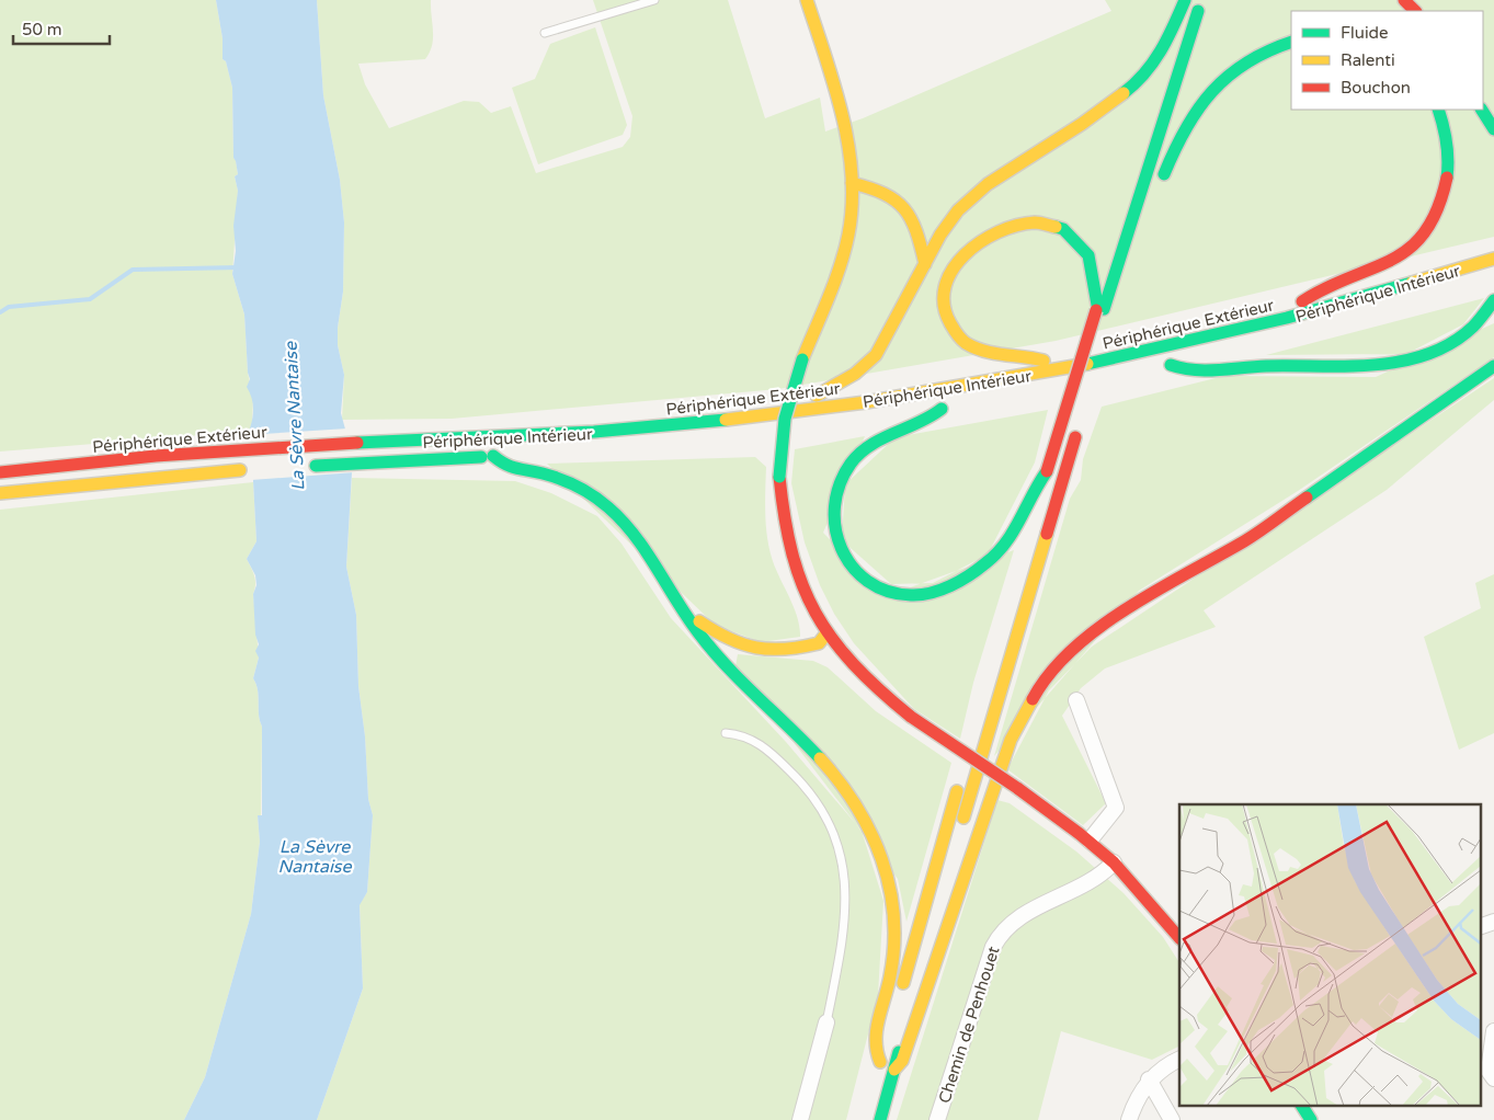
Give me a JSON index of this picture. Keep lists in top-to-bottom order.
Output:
{
  "streets": {
    "main road": ["Périphérique Intérieur", "Périphérique Extérieur"],
    "street": ["Chemin de Penhouet"]
  },
  "water": ["La Sèvre Nantaise"],
  "legend": ["Fluide", "Ralenti", "Bouchon"],
  "scale_bar": "50 m"
}
